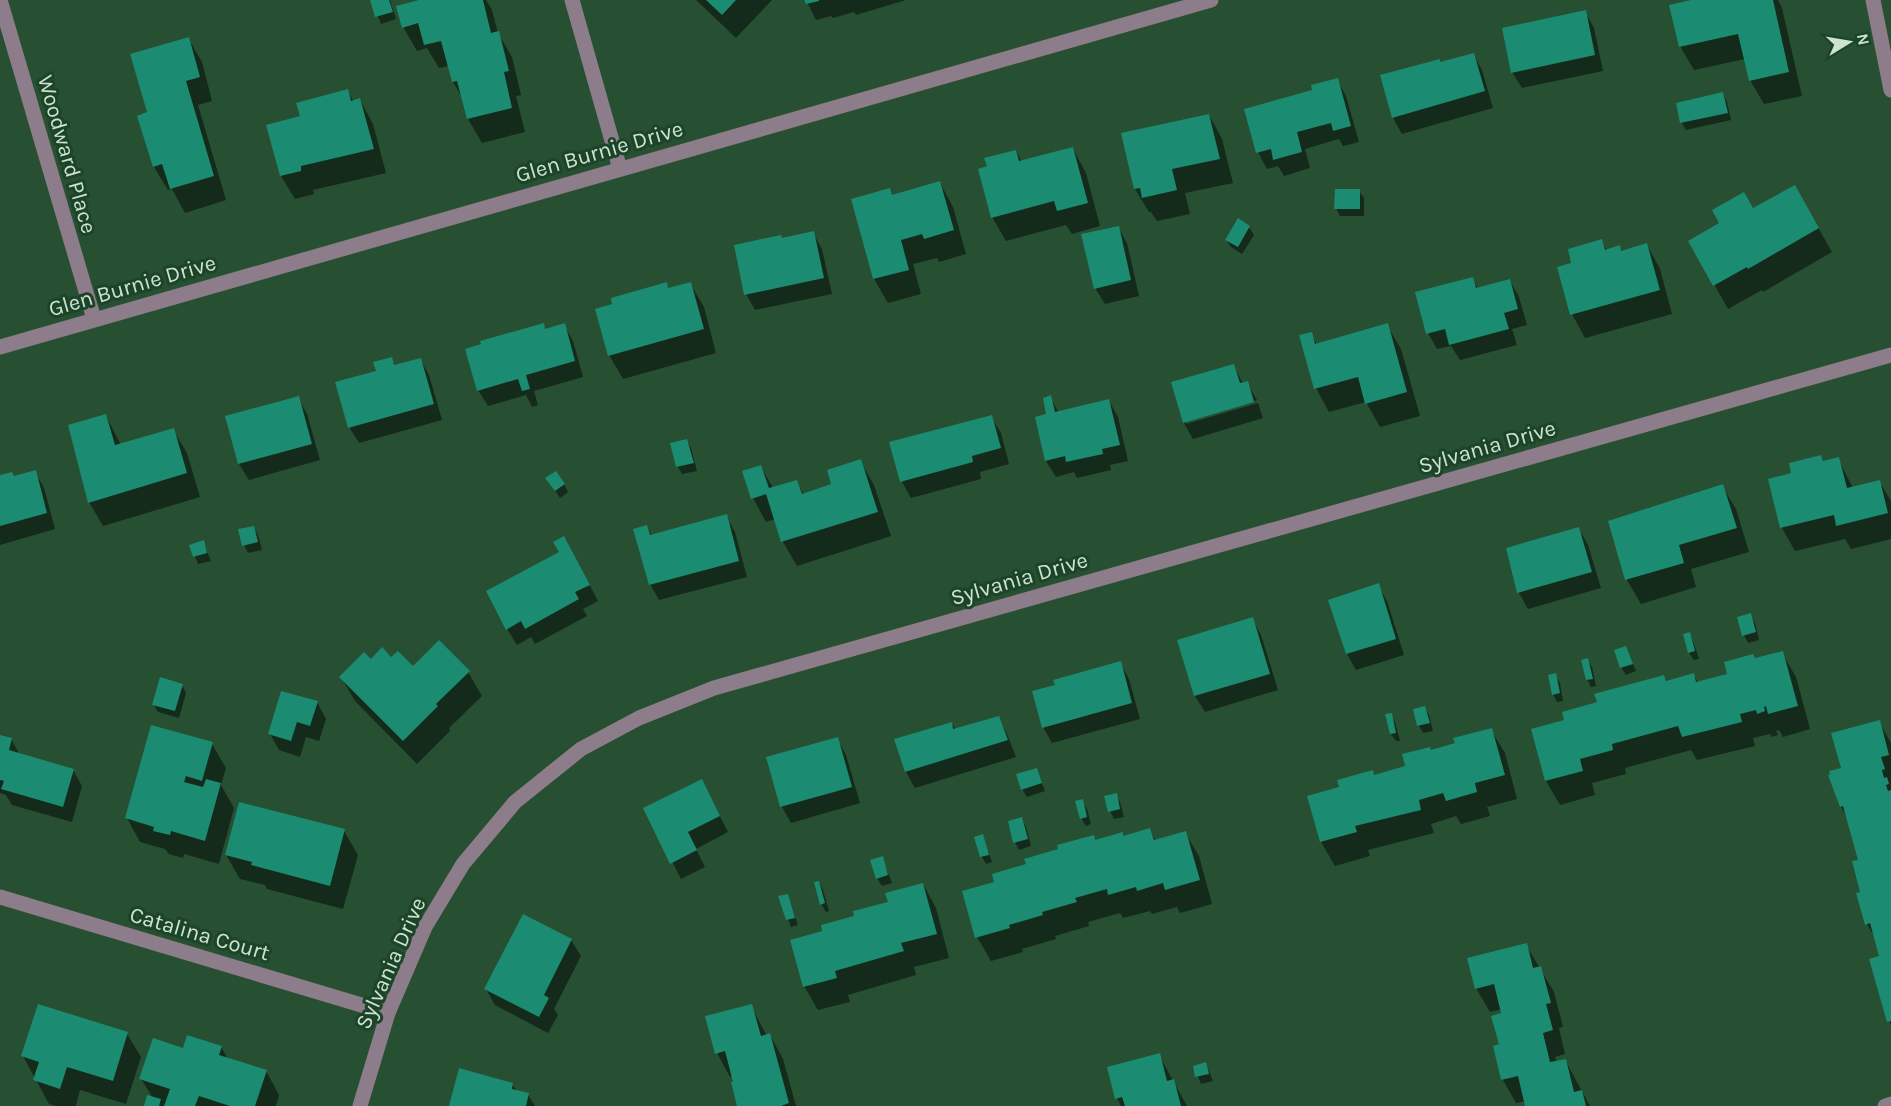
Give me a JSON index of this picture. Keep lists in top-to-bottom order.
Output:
{
  "streets": {
    "street": [
      "Glen Burnie Drive",
      "Woodward Place",
      "Sylvania Drive",
      "Catalina Court"
    ]
  },
  "crossings": [
    ["Glen Burnie Drive", "Woodward Place"],
    ["Sylvania Drive", "Catalina Court"]
  ],
  "north": "right"
}
